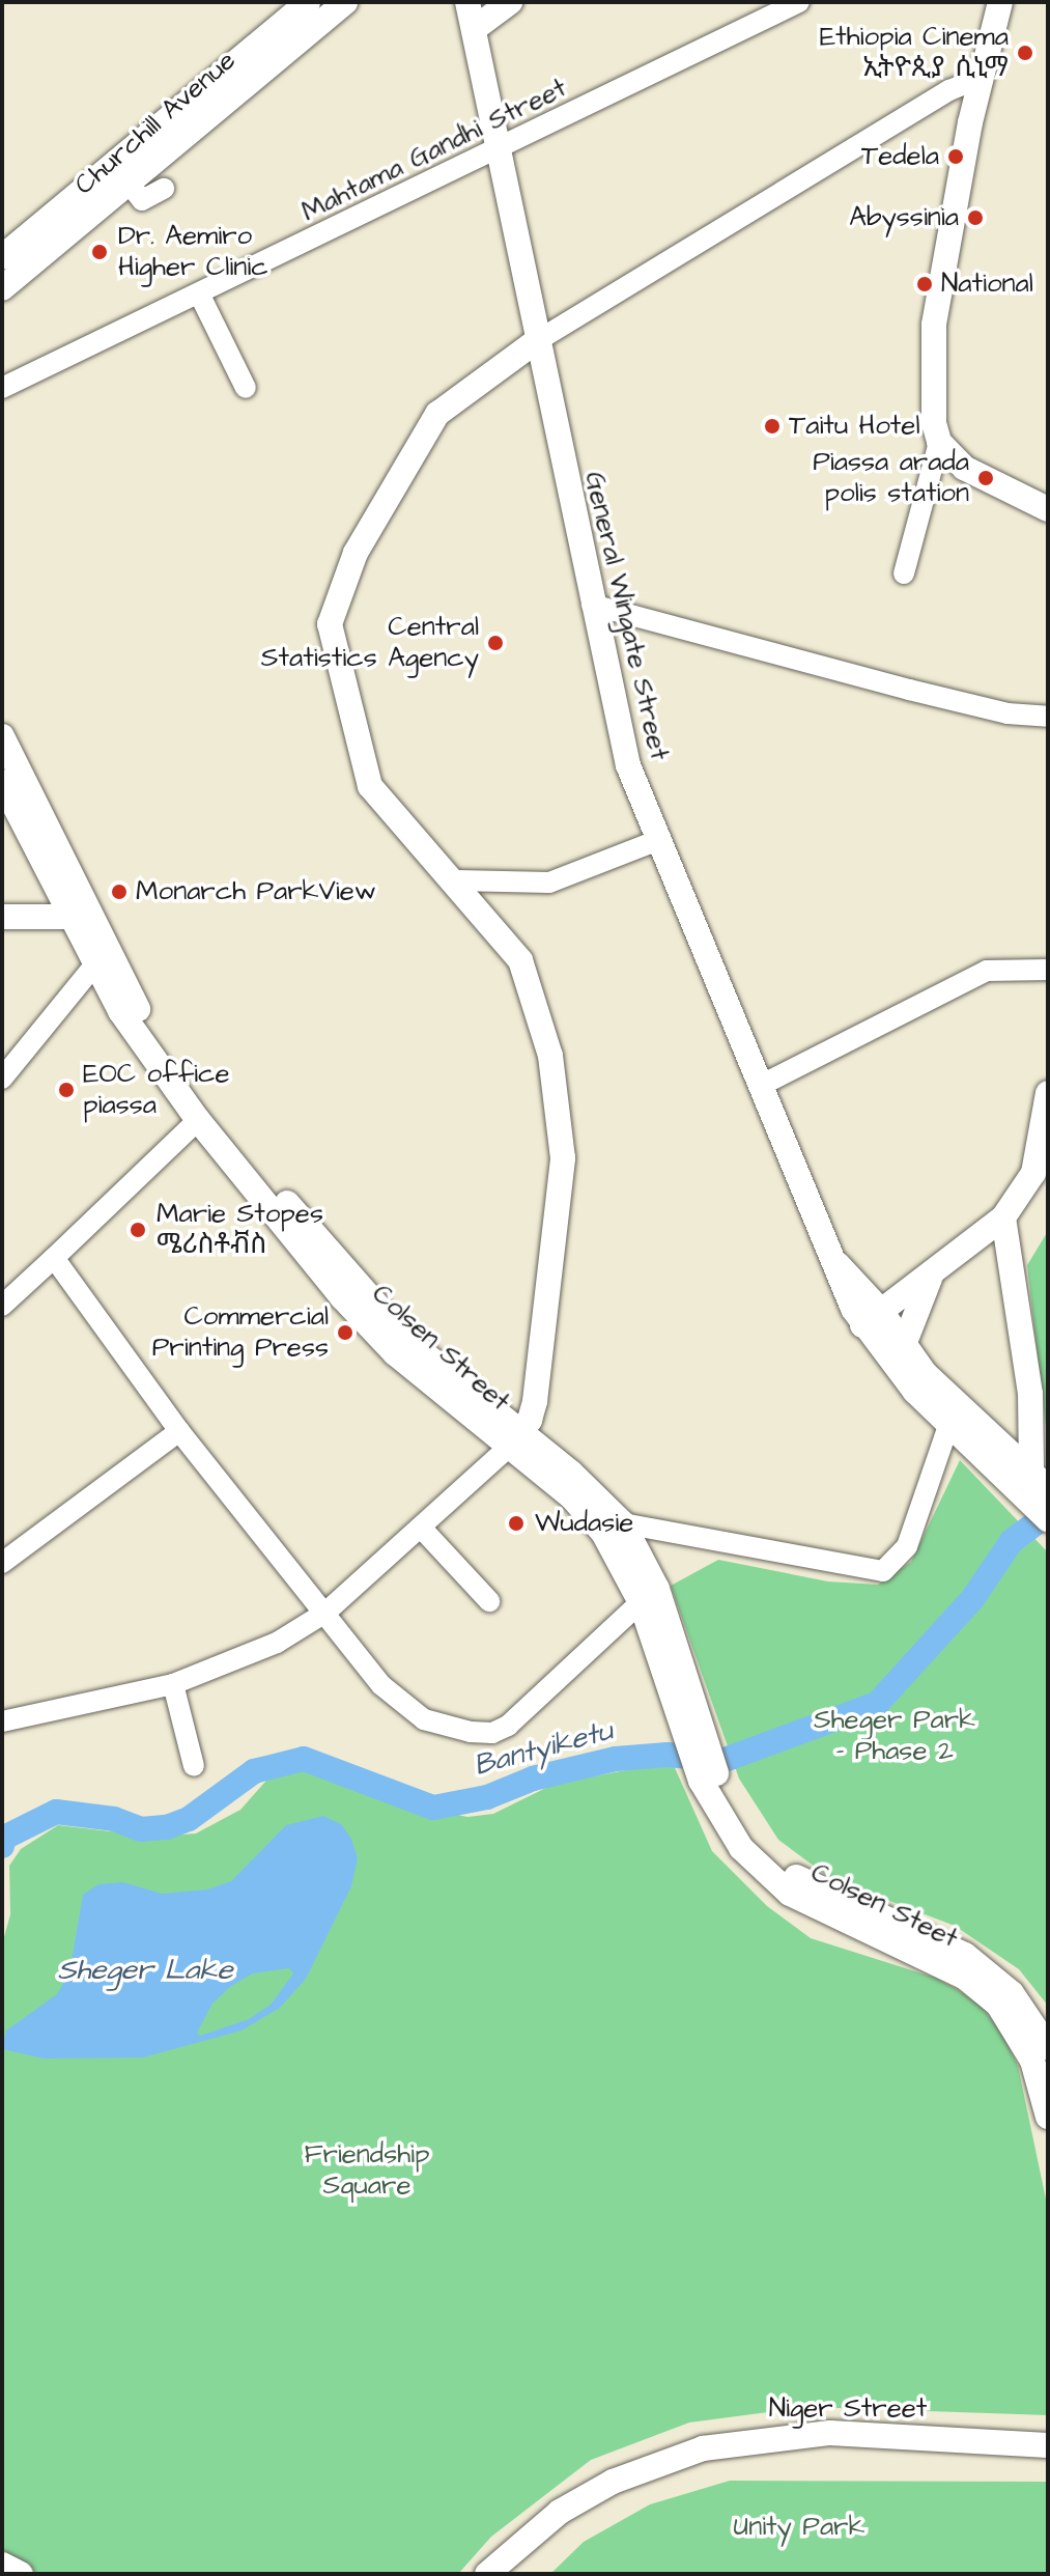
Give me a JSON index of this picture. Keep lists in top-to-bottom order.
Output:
{
  "streets": {
    "main road": [
      "Churchill Avenue",
      "General Wingate Street",
      "Colsen Street",
      "Colsen Steet",
      "Niger Street"
    ],
    "street": ["Mahtama Gandhi Street"]
  },
  "crossings": [
    ["Mahtama Gandhi Street", "General Wingate Street"],
    ["Colsen Street", "Colsen Steet"]
  ],
  "water": ["Bantyiketu", "Sheger Lake"],
  "parks": ["Sheger Park - Phase 2", "Friendship Square", "Unity Park"],
  "places": [
    "Ethiopia Cinema ኢትዮጲያ ሲኒማ",
    "Tedela",
    "Abyssinia",
    "Dr. Aemiro Higher Clinic",
    "National",
    "Taitu Hotel",
    "Piassa arada polis station",
    "Central Statistics Agency",
    "Monarch ParkView",
    "EOC office piassa",
    "Marie Stopes ሜሪስቶቭስ",
    "Commercial Printing Press",
    "Wudasie"
  ]
}
